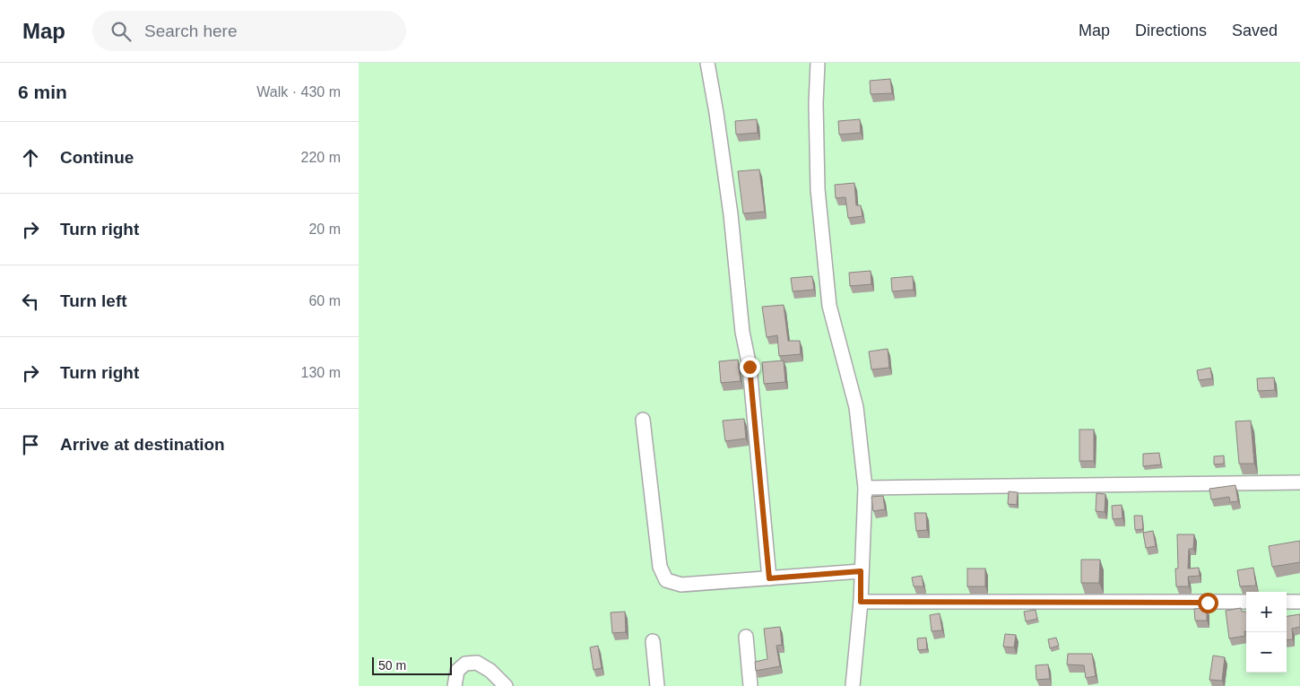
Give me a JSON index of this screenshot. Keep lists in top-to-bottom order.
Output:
{
  "scale_bar": "50 m",
  "page": {
    "header": "Map",
    "search": "Search here",
    "nav": ["Map", "Directions", "Saved"],
    "heading": ["6 min", "Walk · 430 m"],
    "list": [
      ["Continue", "220 m"],
      ["Turn right", "20 m"],
      ["Turn left", "60 m"],
      ["Turn right", "130 m"],
      "Arrive at destination"
    ],
    "map_buttons": ["+", "−"],
    "scale": "50 m"
  }
}
